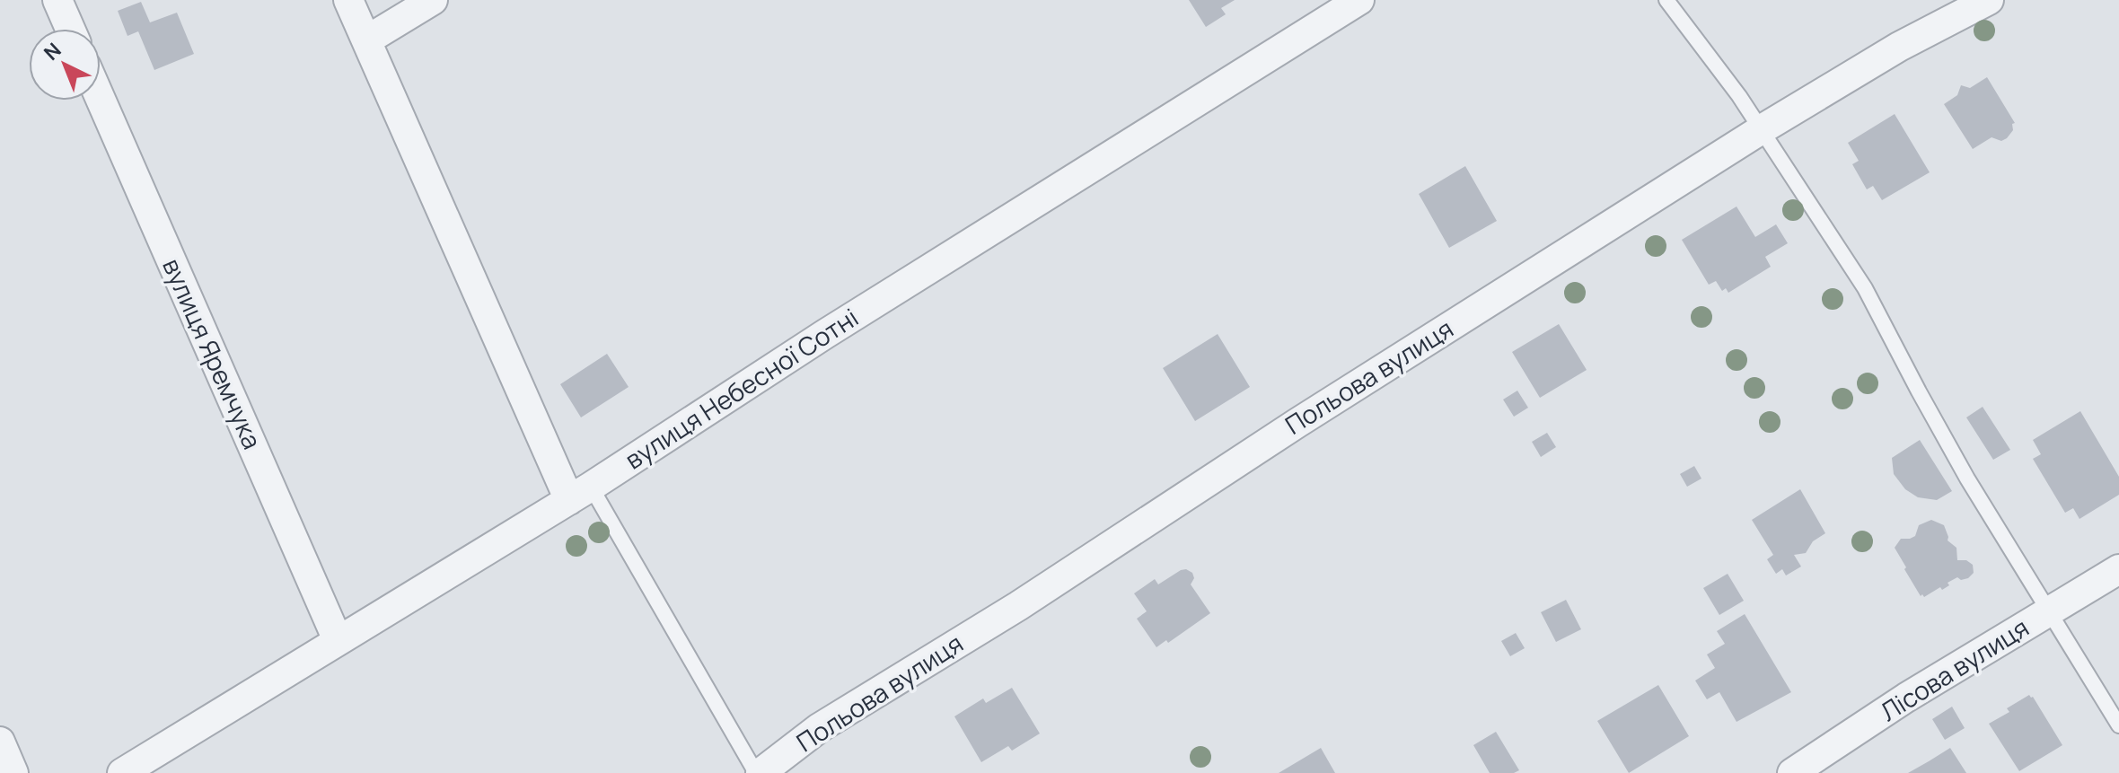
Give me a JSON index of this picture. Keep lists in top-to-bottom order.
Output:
{
  "streets": {
    "street": [
      "вулиця Яремчука",
      "Польова вулиця",
      "вулиця Небесної Сотні",
      "Лісова вулиця"
    ]
  },
  "crossings": [
    ["вулиця Яремчука", "вулиця Небесної Сотні"]
  ],
  "north": "top left"
}
